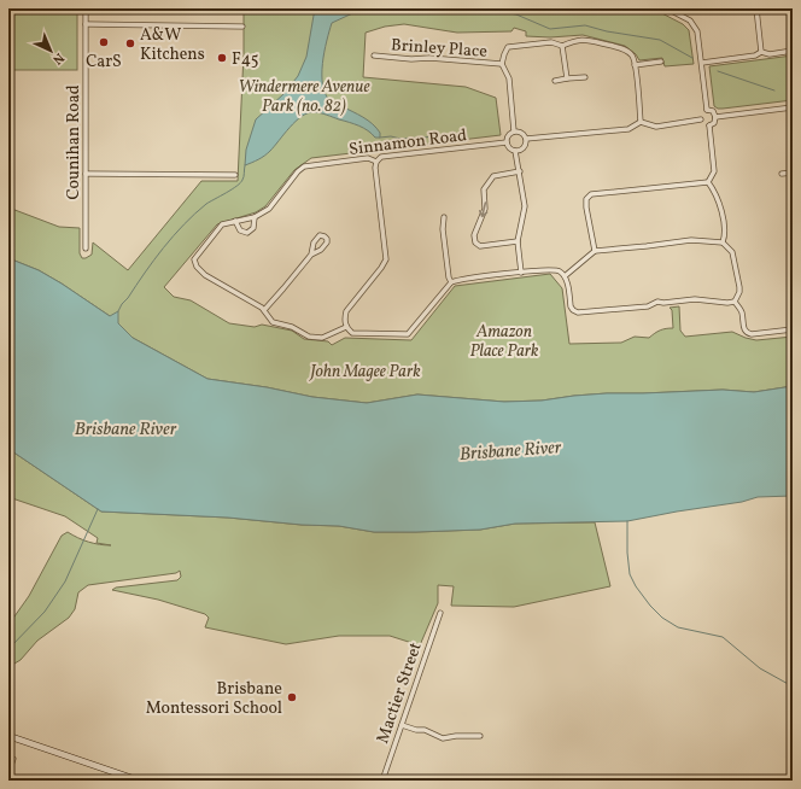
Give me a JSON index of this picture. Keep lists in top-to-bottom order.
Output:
{
  "streets": {
    "street": [
      "Brinley Place",
      "Sinnamon Road",
      "Counihan Road",
      "Mactier Street"
    ]
  },
  "water": ["Brisbane River"],
  "parks": ["Windermere Avenue Park (no. 82)", "Amazon Place Park", "John Magee Park"],
  "places": [
    "CarS",
    "A&W Kitchens",
    "F45",
    "Brisbane Montessori School"
  ],
  "north": "bottom right"
}
